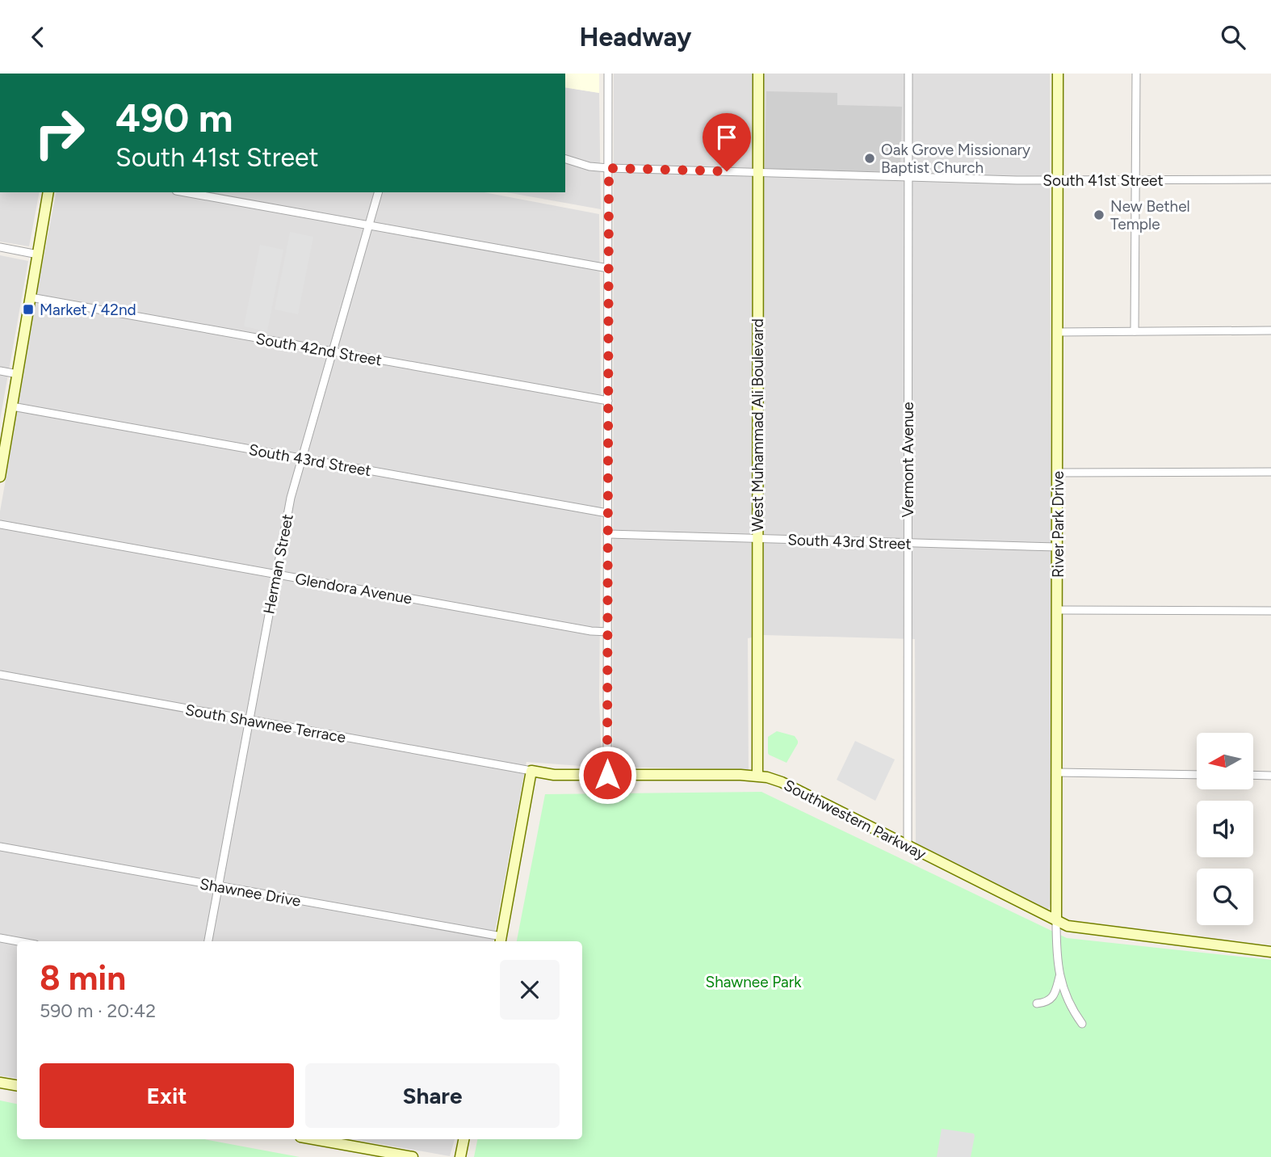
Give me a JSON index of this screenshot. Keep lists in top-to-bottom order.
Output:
{
  "streets": {
    "street": [
      "South 41st Street",
      "South 42nd Street",
      "West Muhammad Ali Boulevard",
      "South 43rd Street",
      "Vermont Avenue",
      "River Park Drive",
      "Herman Street",
      "Glendora Avenue",
      "South Shawnee Terrace",
      "Southwestern Parkway",
      "Shawnee Drive"
    ]
  },
  "crossings": [
    ["South 41st Street", "West Muhammad Ali Boulevard"],
    ["South 41st Street", "Vermont Avenue"],
    ["South 41st Street", "River Park Drive"],
    ["South 42nd Street", "Herman Street"],
    ["West Muhammad Ali Boulevard", "South 43rd Street"],
    ["West Muhammad Ali Boulevard", "Southwestern Parkway"],
    ["South 43rd Street", "Vermont Avenue"],
    ["South 43rd Street", "River Park Drive"],
    ["South 43rd Street", "Herman Street"],
    ["Vermont Avenue", "Southwestern Parkway"],
    ["River Park Drive", "Southwestern Parkway"],
    ["Herman Street", "Glendora Avenue"],
    ["Herman Street", "South Shawnee Terrace"],
    ["Herman Street", "Shawnee Drive"],
    ["South Shawnee Terrace", "Southwestern Parkway"]
  ],
  "parks": ["Shawnee Park"],
  "places": {
    "other": ["Oak Grove Missionary Baptist Church", "New Bethel Temple"],
    "transit": ["Market / 42nd"]
  },
  "north": "left",
  "page": {
    "header": "Headway",
    "turn": ["490 m", "South 41st Street"],
    "heading": ["8 min", "590 m · 20:42"],
    "buttons": ["Exit", "Share"]
  }
}
